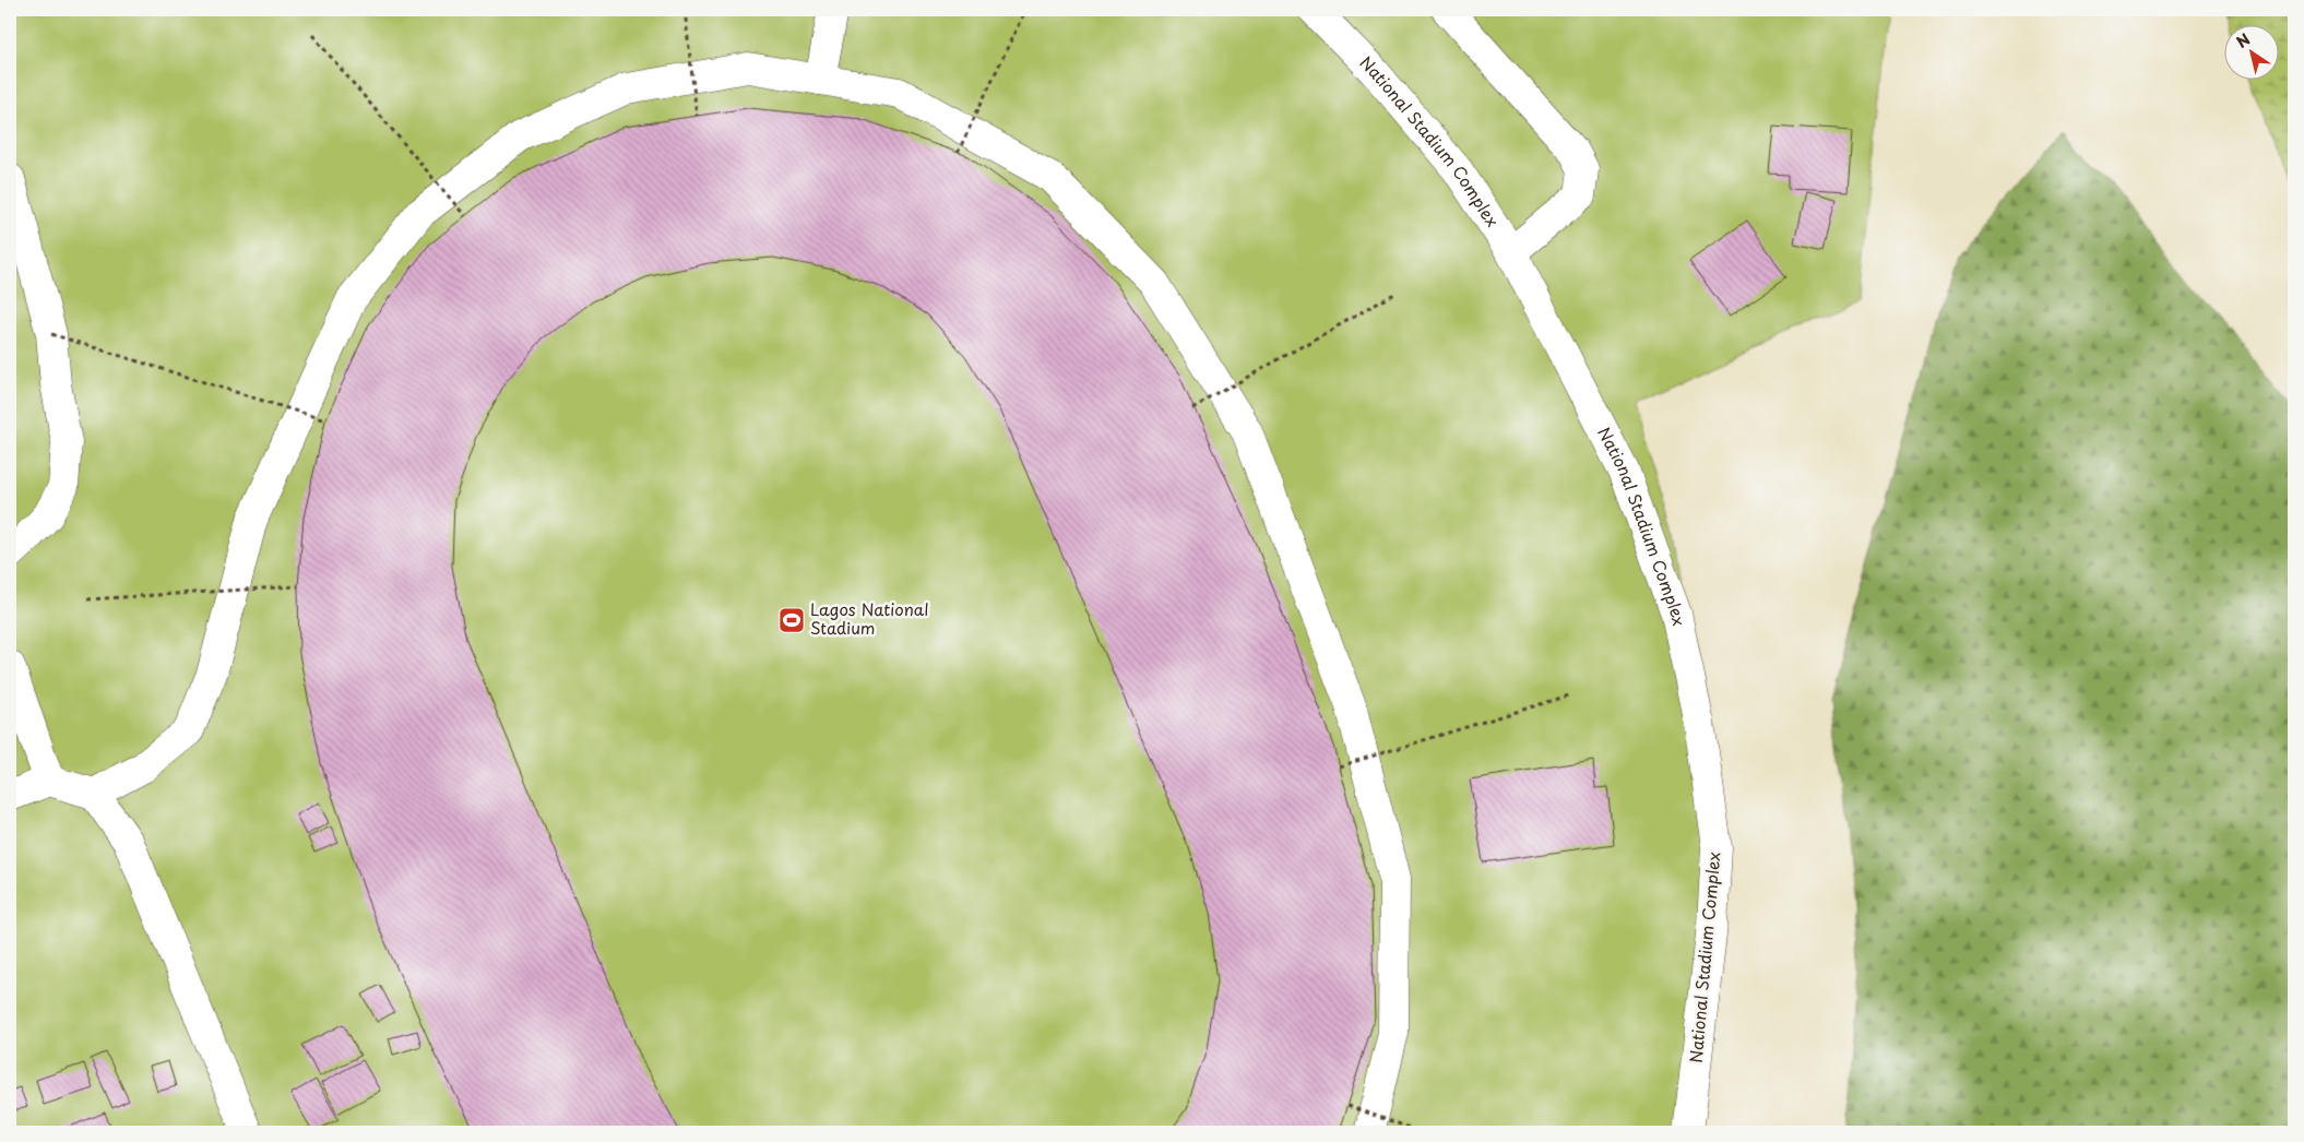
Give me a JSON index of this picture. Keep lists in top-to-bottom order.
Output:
{
  "streets": {
    "lane": ["National Stadium Complex"]
  },
  "places": {
    "sports": ["Lagos National Stadium"]
  },
  "north": "top left"
}
